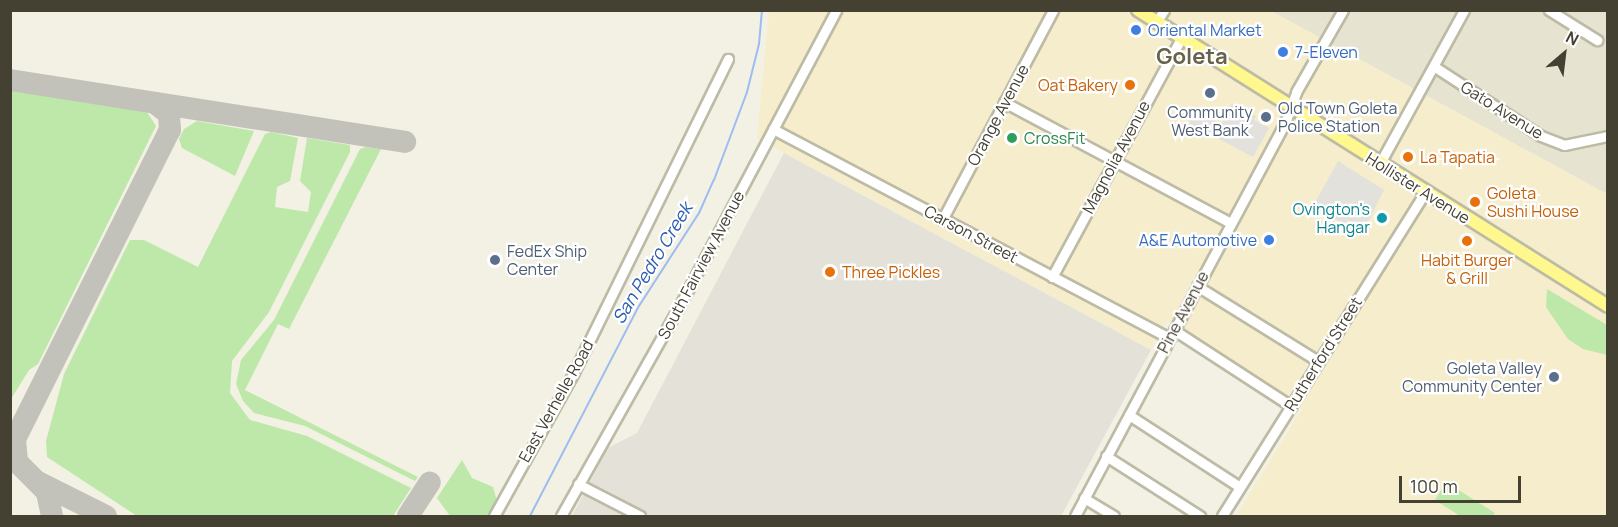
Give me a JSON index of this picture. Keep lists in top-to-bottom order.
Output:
{
  "streets": {
    "main road": ["Hollister Avenue"],
    "street": [
      "Gato Avenue",
      "Orange Avenue",
      "Magnolia Avenue",
      "Carson Street",
      "South Fairview Avenue",
      "Pine Avenue",
      "Rutherford Street",
      "East Verhelle Road"
    ]
  },
  "crossings": [
    ["Orange Avenue", "Carson Street"],
    ["Magnolia Avenue", "Hollister Avenue"],
    ["Magnolia Avenue", "Carson Street"],
    ["Hollister Avenue", "Pine Avenue"],
    ["Hollister Avenue", "Rutherford Street"],
    ["Carson Street", "South Fairview Avenue"],
    ["Carson Street", "Pine Avenue"],
    ["Carson Street", "Rutherford Street"]
  ],
  "districts": ["Goleta"],
  "water": ["San Pedro Creek"],
  "places": [
    "Oriental Market",
    "7-Eleven",
    "Oat Bakery",
    "Community West Bank",
    "Old Town Goleta Police Station",
    "CrossFit",
    "La Tapatia",
    "Goleta Sushi House",
    "Ovington's Hangar",
    "A&E Automotive",
    "Habit Burger & Grill",
    "FedEx Ship Center",
    "Three Pickles",
    "Goleta Valley Community Center"
  ],
  "scale_bar": "100 m",
  "north": "top right"
}
